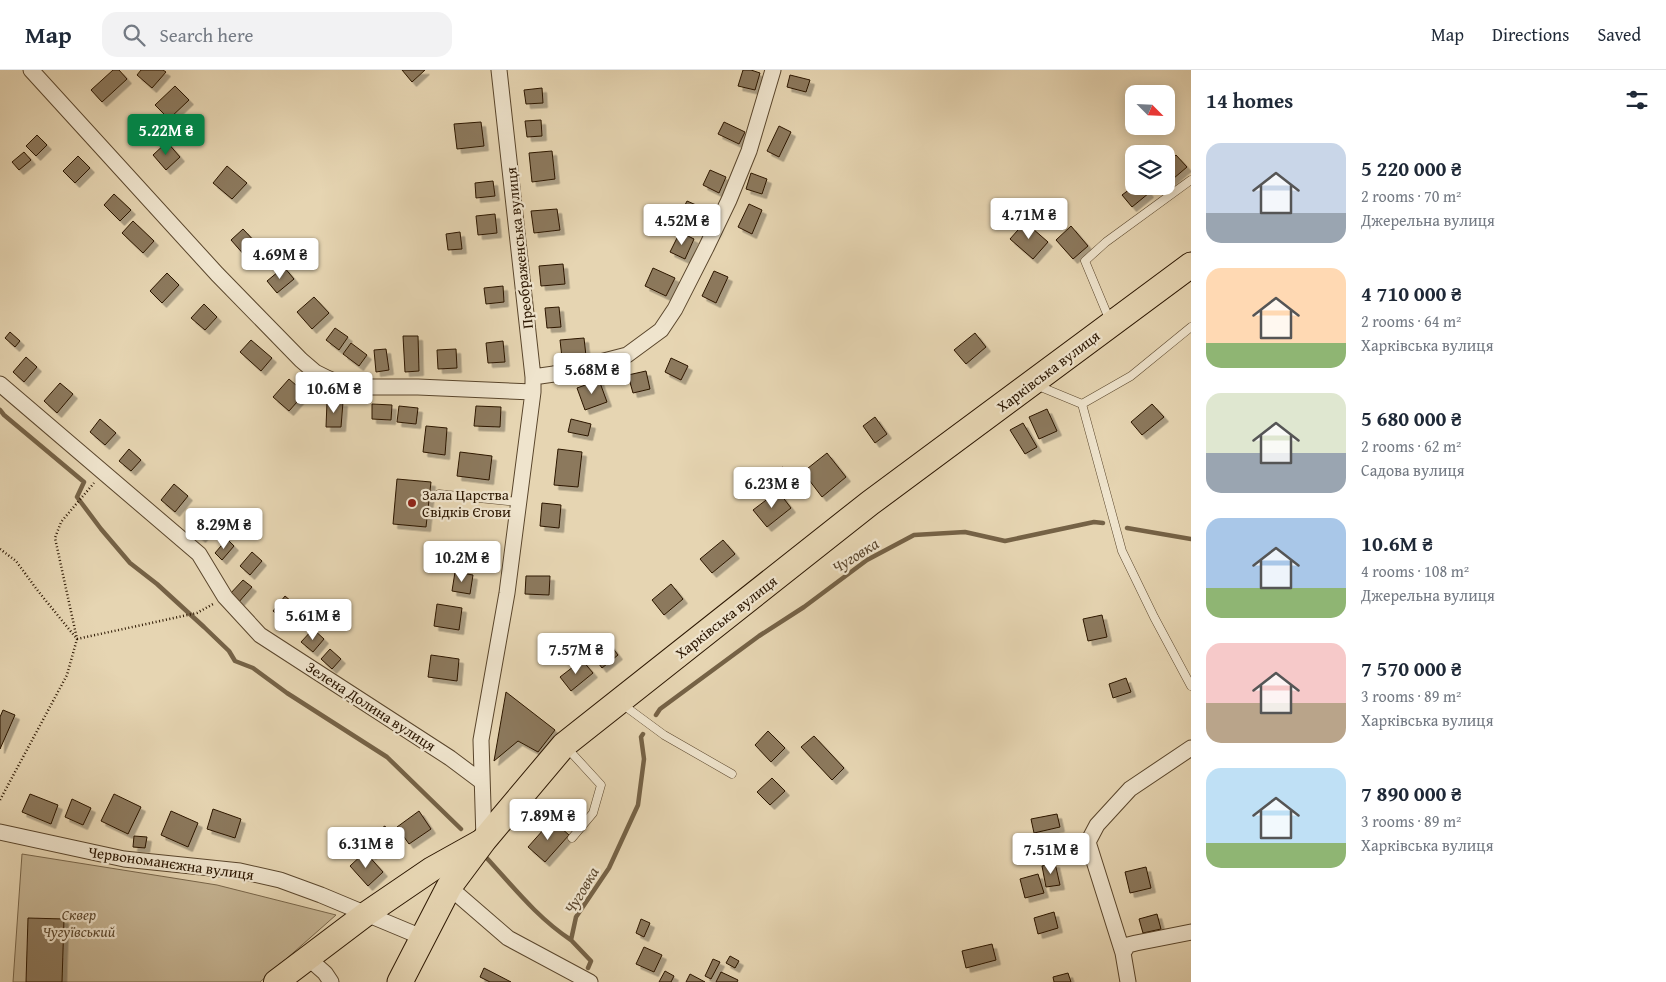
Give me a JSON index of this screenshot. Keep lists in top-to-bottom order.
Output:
{
  "streets": {
    "highway": ["Харківська вулиця"],
    "street": ["Преображенська вулиця", "Зелена Долина вулиця", "Червономанєжна вулиця"]
  },
  "crossings": [
    ["Преображенська вулиця", "Харківська вулиця"],
    ["Преображенська вулиця", "Зелена Долина вулиця"],
    ["Харківська вулиця", "Червономанєжна вулиця"]
  ],
  "water": ["Чуговка"],
  "parks": ["Сквер Чугуївський"],
  "places": ["Зала Царства Свідків Єгови"],
  "north": "bottom right",
  "page": {
    "header": "Map",
    "search": "Search here",
    "nav": ["Map", "Directions", "Saved"],
    "heading": "14 homes",
    "price": [
      "5.22M ₴",
      "4.71M ₴",
      "4.52M ₴",
      "4.69M ₴",
      "5.68M ₴",
      "10.6M ₴",
      "6.23M ₴",
      "8.29M ₴",
      "10.2M ₴",
      "5.61M ₴",
      "7.57M ₴",
      "7.89M ₴",
      "6.31M ₴",
      "7.51M ₴"
    ],
    "list": [
      {
        "name": "5 220 000 ₴",
        "note": "2 rooms · 70 m² · Джерельна вулиця"
      },
      {
        "name": "4 710 000 ₴",
        "note": "2 rooms · 64 m² · Харківська вулиця"
      },
      {
        "name": "5 680 000 ₴",
        "note": "2 rooms · 62 m² · Садова вулиця"
      },
      {
        "name": "10.6M ₴",
        "note": "4 rooms · 108 m² · Джерельна вулиця"
      },
      {
        "name": "7 570 000 ₴",
        "note": "3 rooms · 89 m² · Харківська вулиця"
      },
      {
        "name": "7 890 000 ₴",
        "note": "3 rooms · 89 m² · Харківська вулиця"
      }
    ]
  }
}
